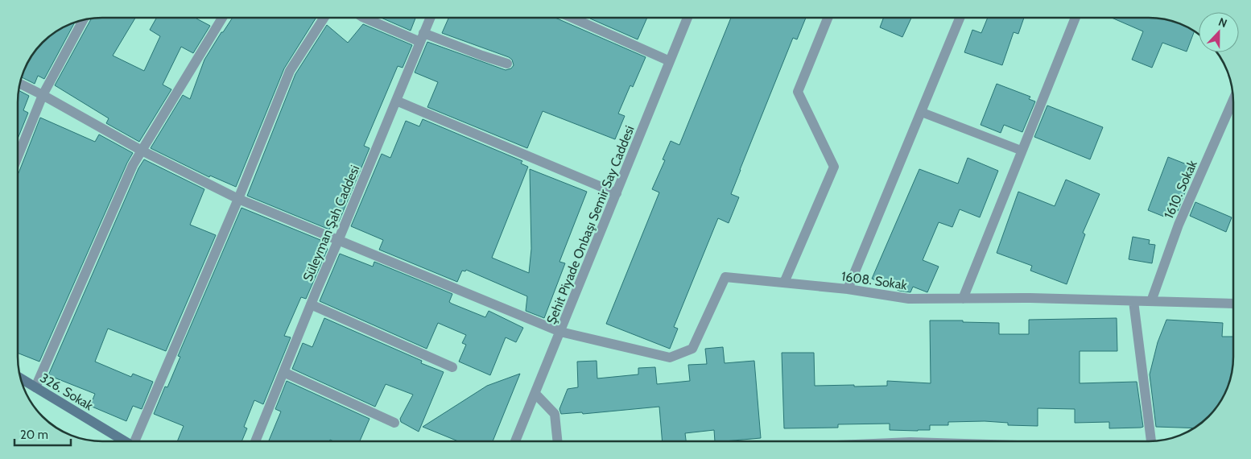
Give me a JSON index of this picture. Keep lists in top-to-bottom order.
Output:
{
  "streets": {
    "street": [
      "1610. Sokak",
      "Süleyman Şah Caddesi",
      "Şehit Piyade Onbaşı Semir Say Caddesi",
      "1608. Sokak",
      "326. Sokak"
    ]
  },
  "crossings": [
    ["1610. Sokak", "1608. Sokak"],
    ["Şehit Piyade Onbaşı Semir Say Caddesi", "1608. Sokak"]
  ],
  "scale_bar": "20 m",
  "north": "top"
}
